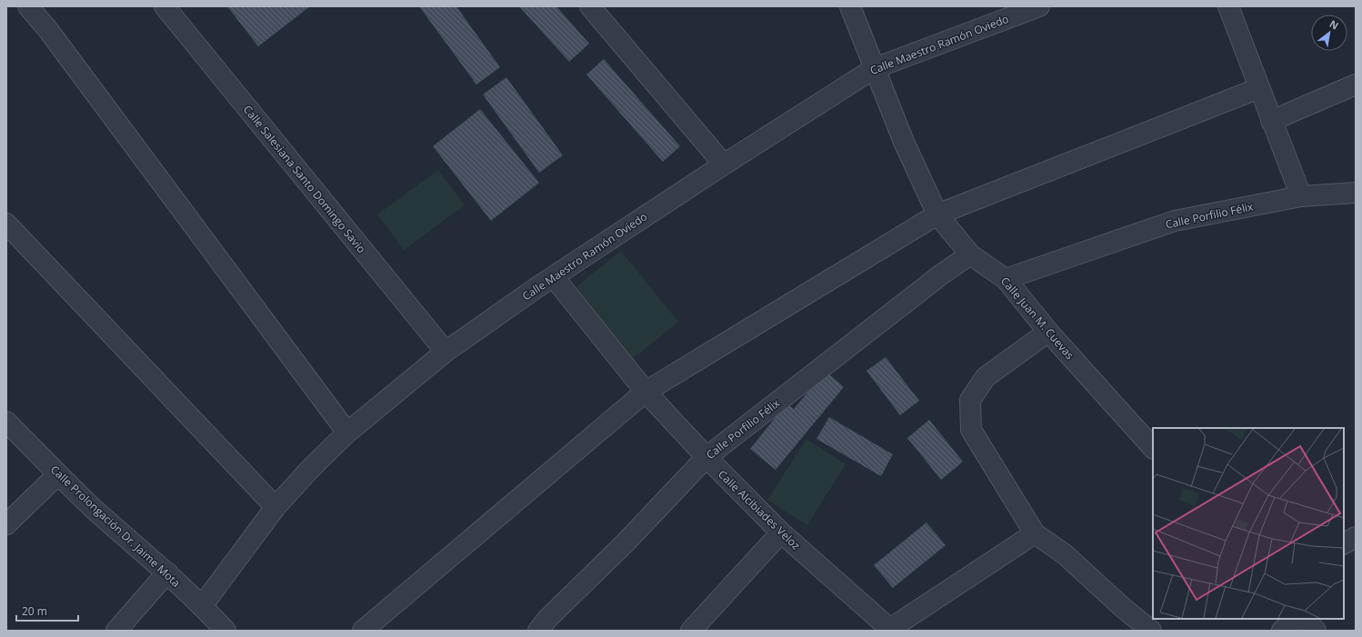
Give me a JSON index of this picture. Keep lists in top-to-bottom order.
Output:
{
  "streets": {
    "street": [
      "Calle Maestro Ramón Oviedo",
      "Calle Salesiana Santo Domingo Savio",
      "Calle Porfilio Félix",
      "Calle Juan M. Cuevas",
      "Calle Alcibiades Veloz",
      "Calle Prolongación Dr. Jaime Mota"
    ]
  },
  "crossings": [
    ["Calle Maestro Ramón Oviedo", "Calle Salesiana Santo Domingo Savio"],
    ["Calle Maestro Ramón Oviedo", "Calle Juan M. Cuevas"],
    ["Calle Maestro Ramón Oviedo", "Calle Alcibiades Veloz"],
    ["Calle Maestro Ramón Oviedo", "Calle Prolongación Dr. Jaime Mota"],
    ["Calle Porfilio Félix", "Calle Juan M. Cuevas"],
    ["Calle Porfilio Félix", "Calle Alcibiades Veloz"]
  ],
  "scale_bar": "20 m",
  "north": "top right"
}
